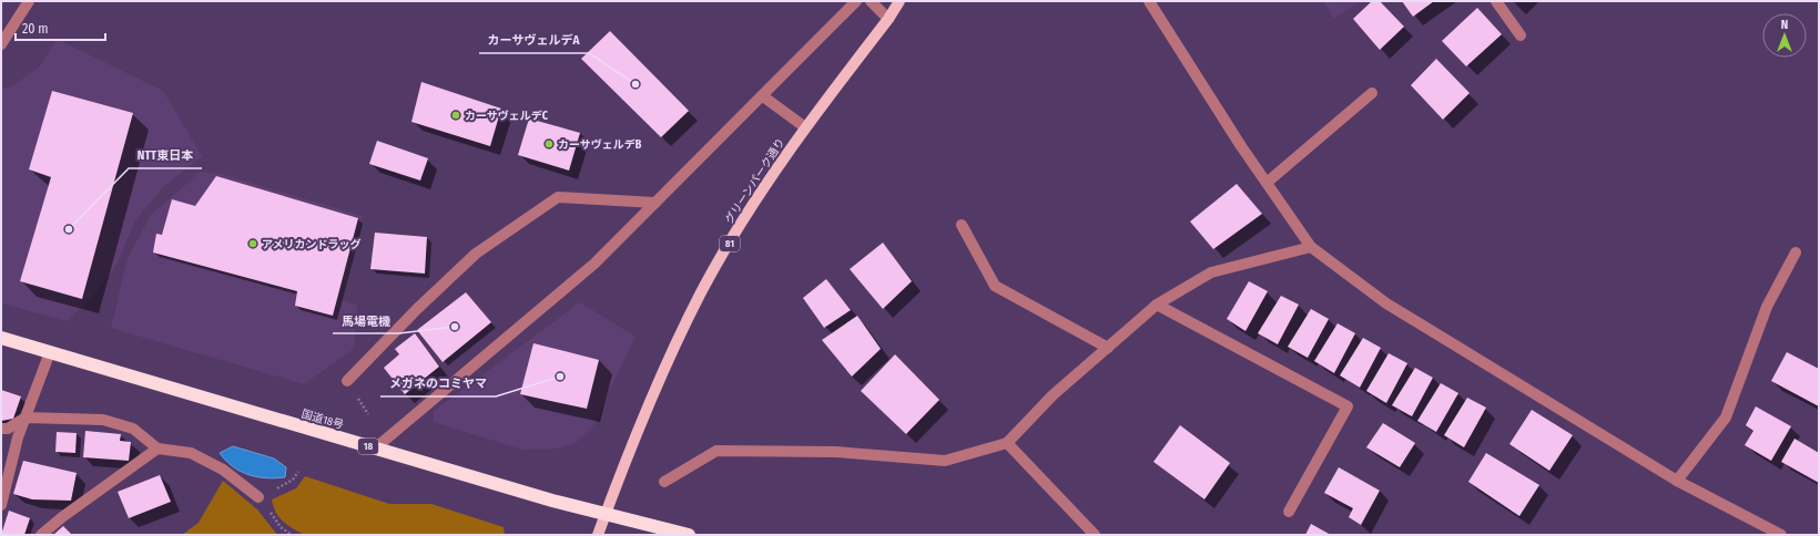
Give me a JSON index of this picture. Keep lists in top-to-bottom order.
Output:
{
  "streets": {
    "highway": ["国道18号", "18"],
    "main road": ["グリーンパーク通り", "81"]
  },
  "crossings": [
    ["グリーンパーク通り", "81"],
    ["グリーンパーク通り", "国道18号"],
    ["81", "国道18号"]
  ],
  "places": [
    "カーサヴェルデA",
    "カーサヴェルデC",
    "カーサヴェルデB",
    "NTT東日本",
    "アメリカンドラッグ",
    "馬場電機",
    "メガネのコミヤマ"
  ],
  "scale_bar": "20 m",
  "north": "top"
}
